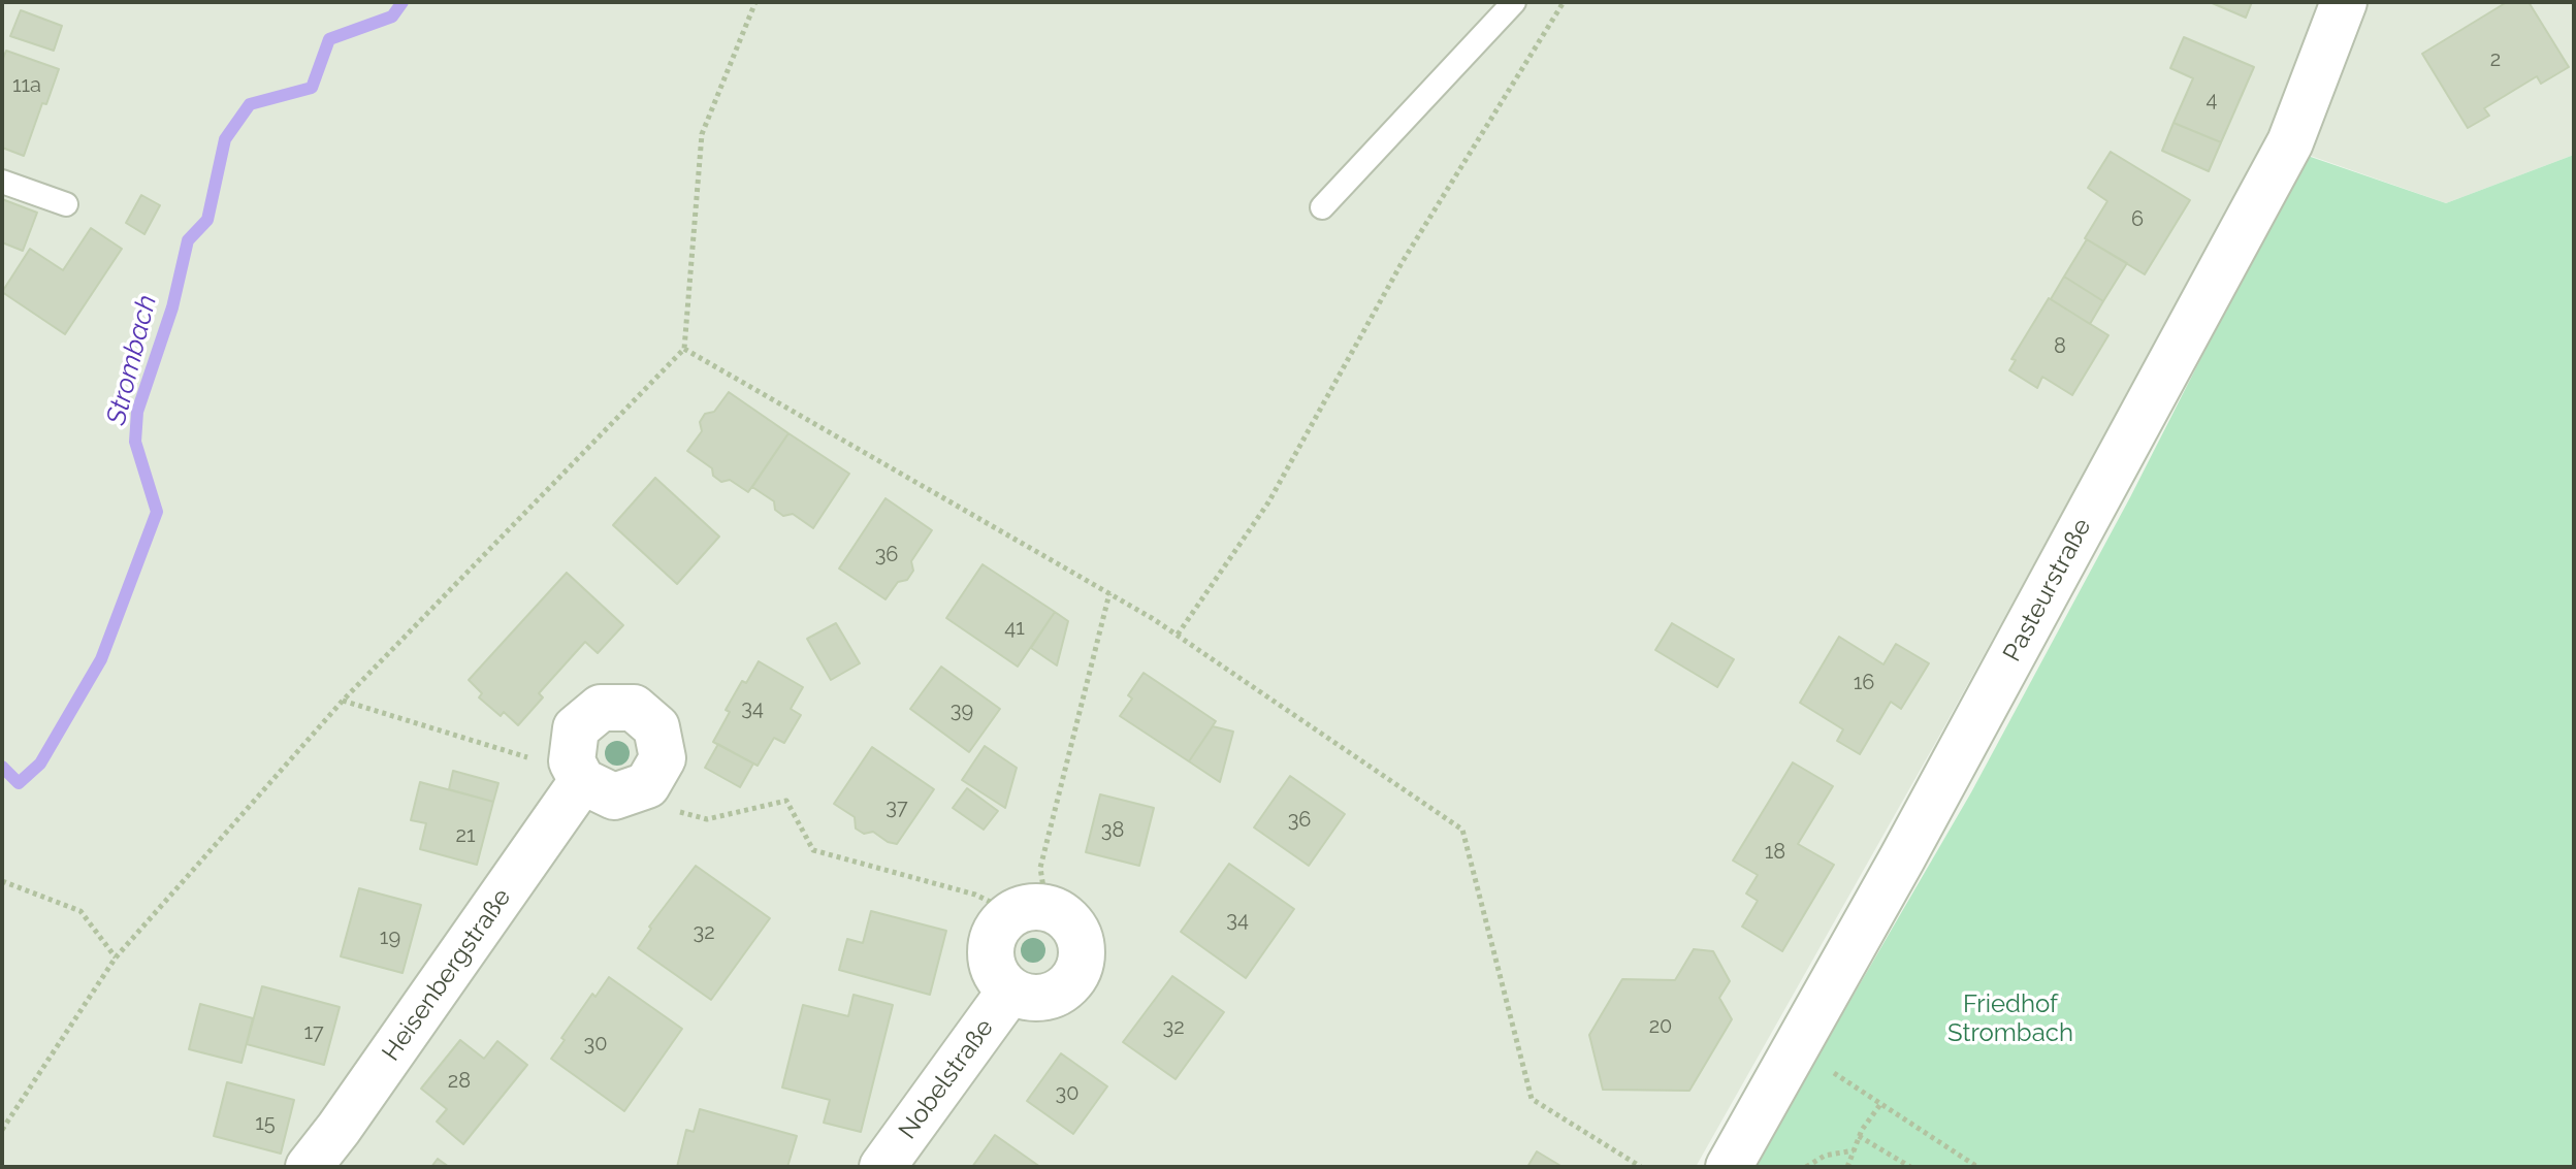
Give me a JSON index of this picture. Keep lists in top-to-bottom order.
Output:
{
  "streets": {
    "street": ["Pasteurstraße", "Heisenbergstraße", "Nobelstraße"]
  },
  "water": ["Strombach"],
  "parks": ["Friedhof Strombach"],
  "house_numbers": [
    "2",
    "11a",
    "4",
    "6",
    "8",
    "36",
    "41",
    "16",
    "34",
    "39",
    "37",
    "36",
    "38",
    "21",
    "18",
    "34",
    "32",
    "19",
    "20",
    "32",
    "17",
    "30",
    "28",
    "30",
    "15"
  ]
}
